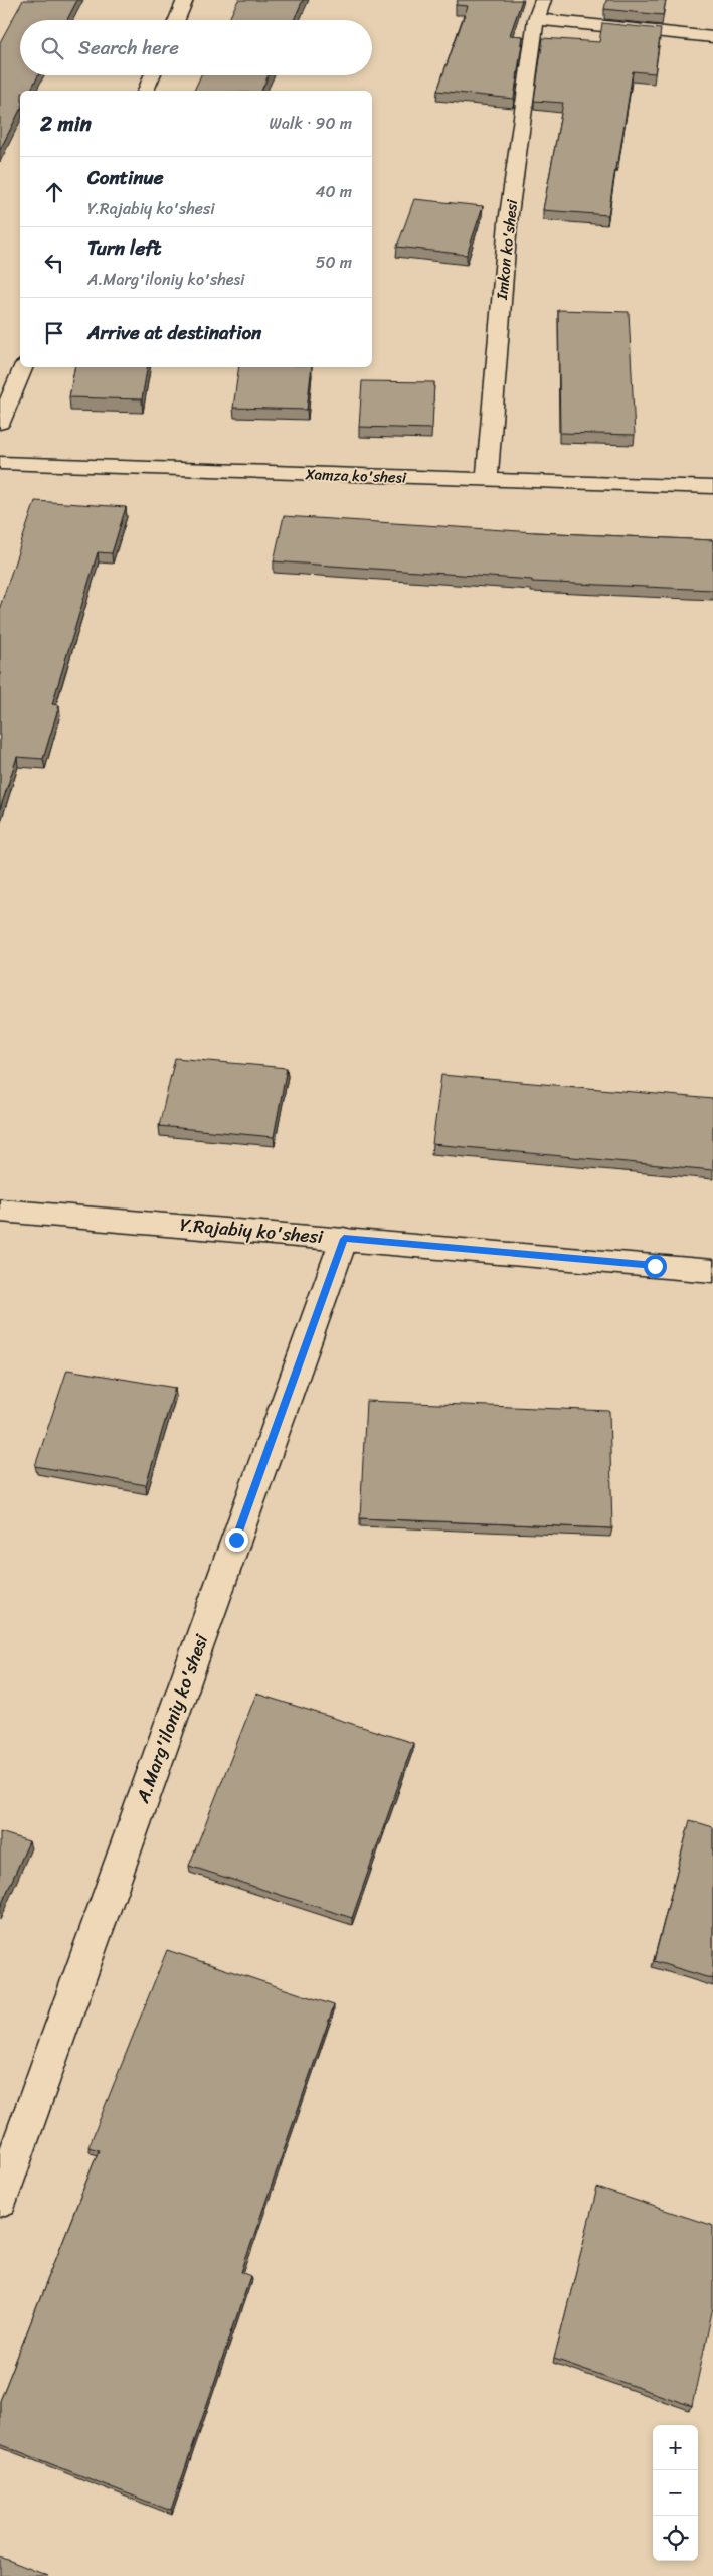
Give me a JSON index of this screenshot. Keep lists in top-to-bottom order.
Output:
{
  "streets": {
    "street": [
      "Imkon ko'shesi",
      "Xamza ko'shesi",
      "Y.Rajabiy ko'shesi",
      "A.Marg'iloniy ko'shesi"
    ]
  },
  "crossings": [
    ["Imkon ko'shesi", "Xamza ko'shesi"],
    ["Y.Rajabiy ko'shesi", "A.Marg'iloniy ko'shesi"]
  ],
  "page": {
    "search": "Search here",
    "heading": ["2 min", "Walk · 90 m"],
    "list": [
      ["Continue", "Y.Rajabiy ko'shesi", "40 m"],
      ["Turn left", "A.Marg'iloniy ko'shesi", "50 m"],
      "Arrive at destination"
    ],
    "map_buttons": ["+", "−"]
  }
}
